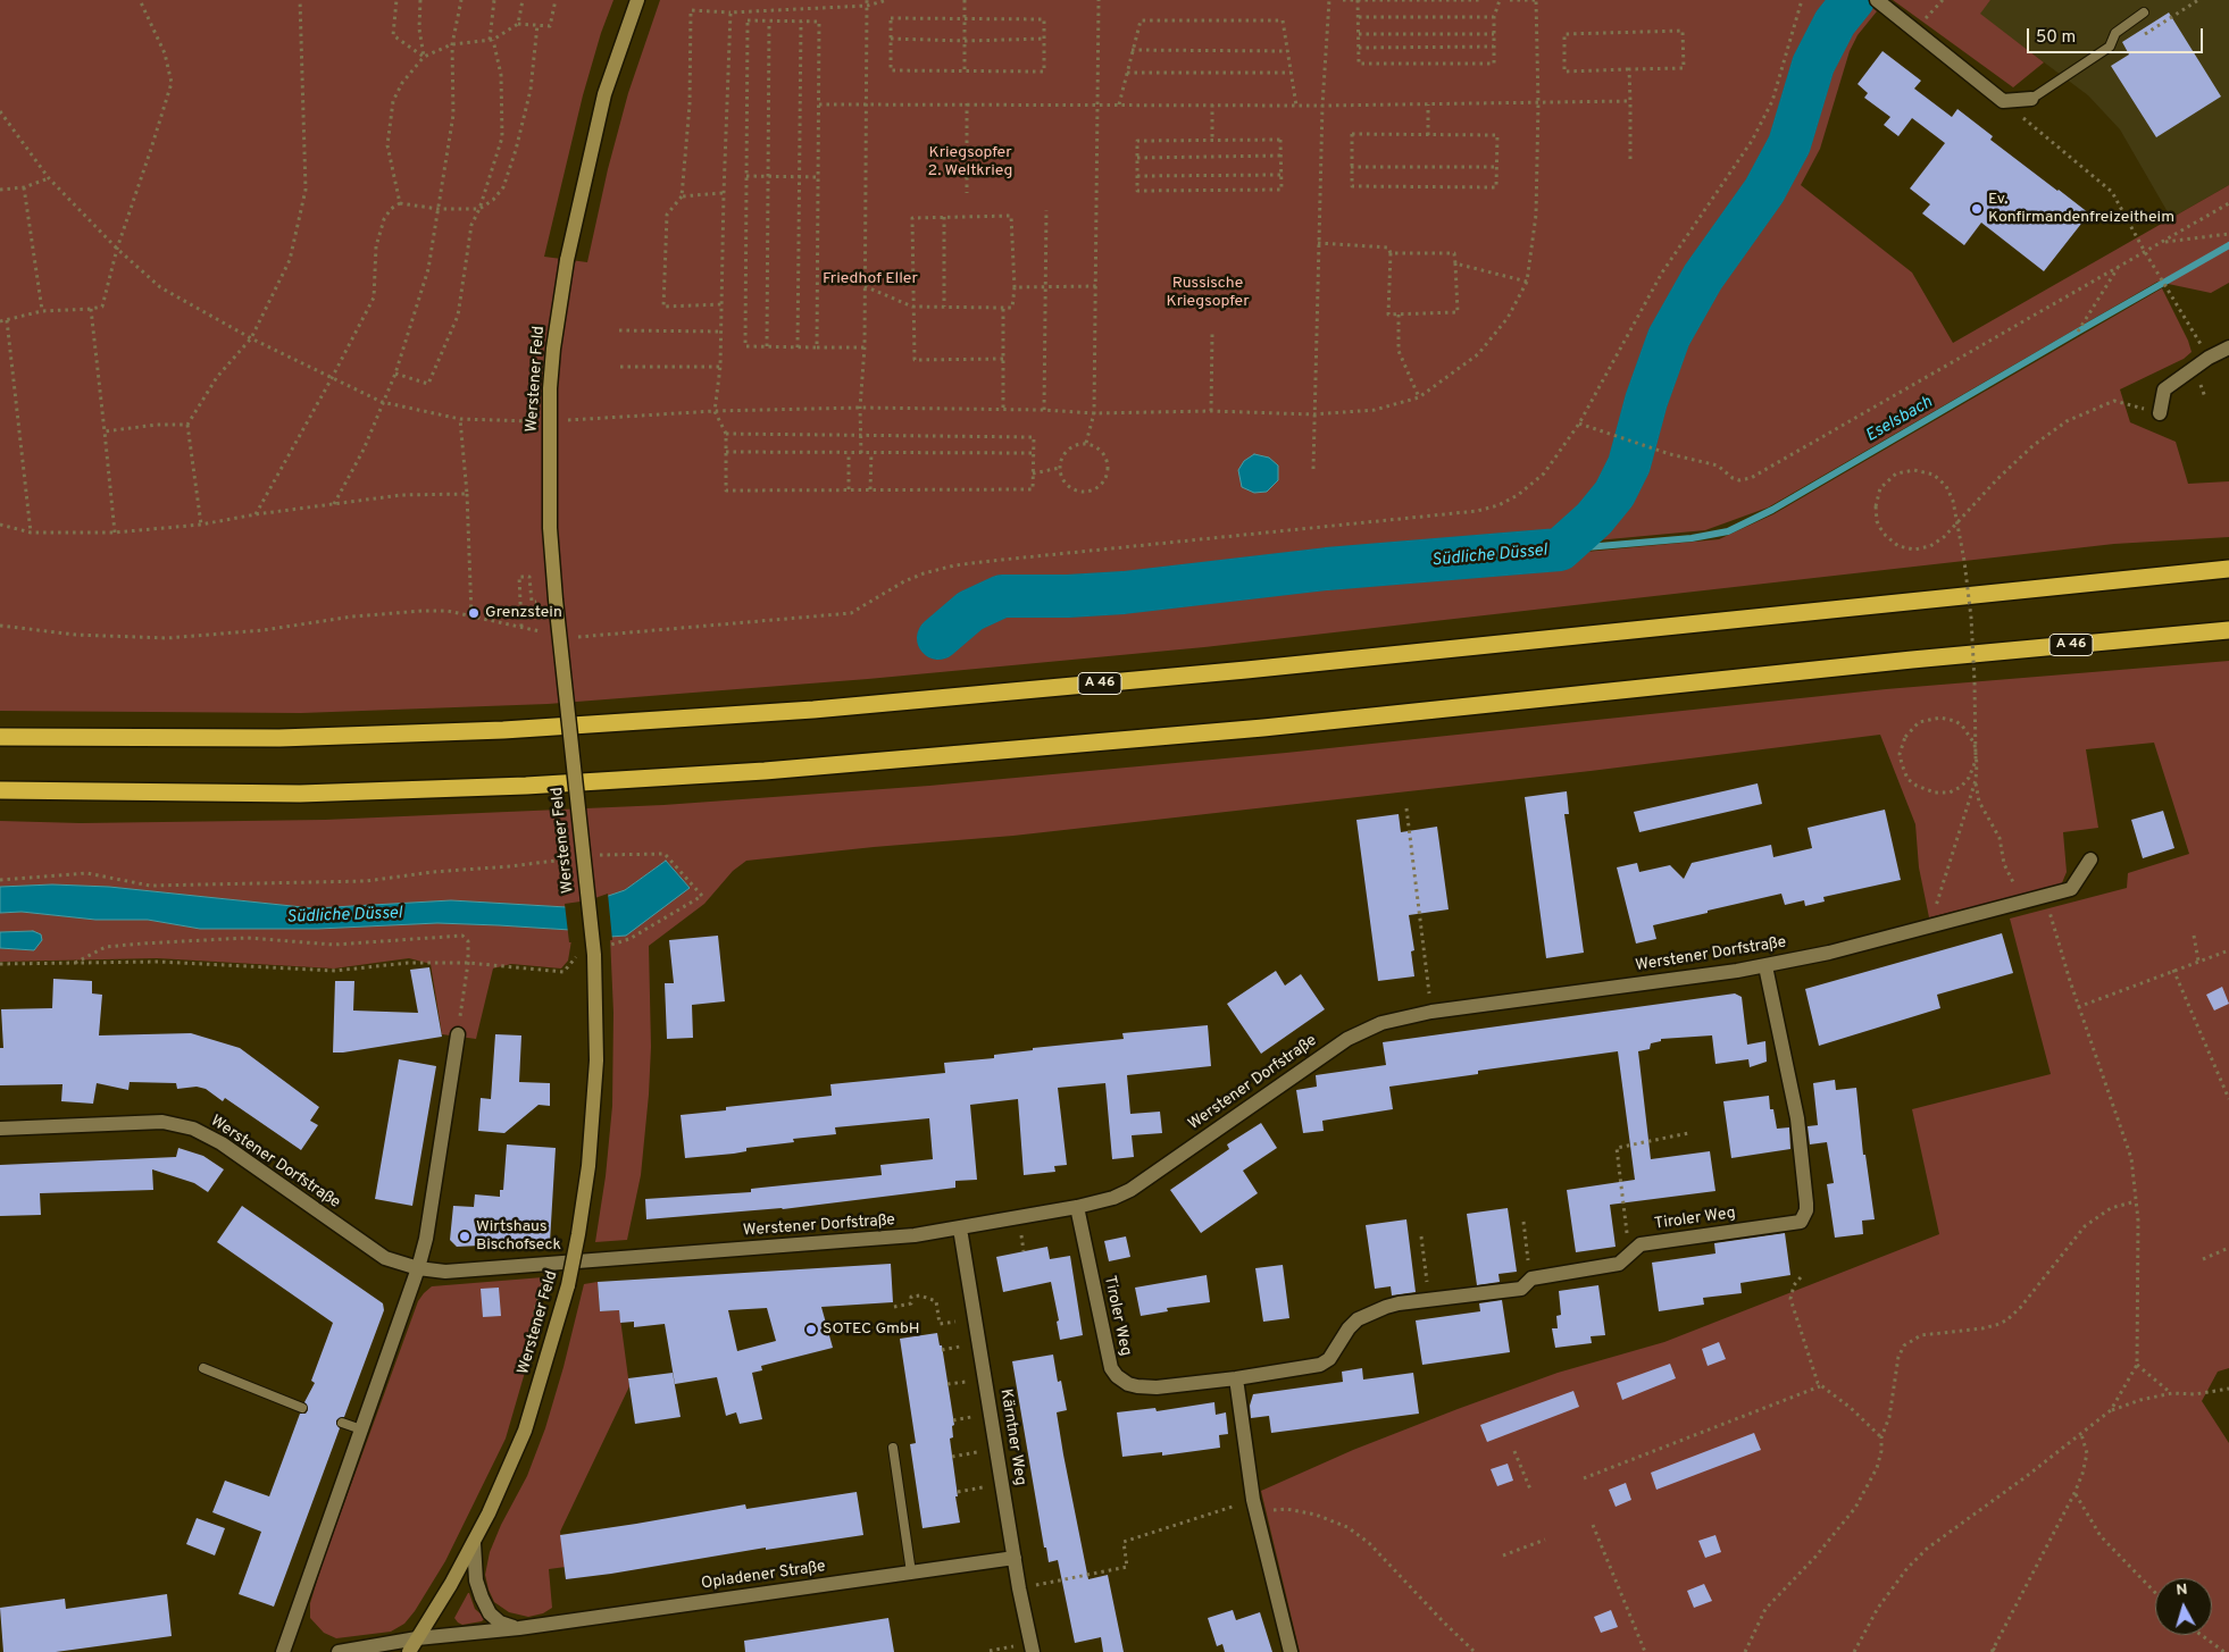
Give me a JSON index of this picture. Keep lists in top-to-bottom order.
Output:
{
  "streets": {
    "highway": ["A 46"],
    "main road": ["Werstener Feld"],
    "street": [
      "Werstener Dorfstraße",
      "Tiroler Weg",
      "Kärntner Weg",
      "Opladener Straße"
    ]
  },
  "crossings": [
    ["Werstener Feld", "Opladener Straße"],
    ["Werstener Dorfstraße", "Tiroler Weg"],
    ["Werstener Dorfstraße", "Kärntner Weg"],
    ["Kärntner Weg", "Opladener Straße"]
  ],
  "water": ["Eselsbach", "Südliche Düssel"],
  "parks": ["Kriegsopfer 2. Weltkrieg", "Friedhof Eller", "Russische Kriegsopfer"],
  "places": [
    "Ev. Konfirmandenfreizeitheim",
    "Grenzstein",
    "Wirtshaus Bischofseck",
    "SOTEC GmbH"
  ],
  "scale_bar": "50 m",
  "north": "top"
}
